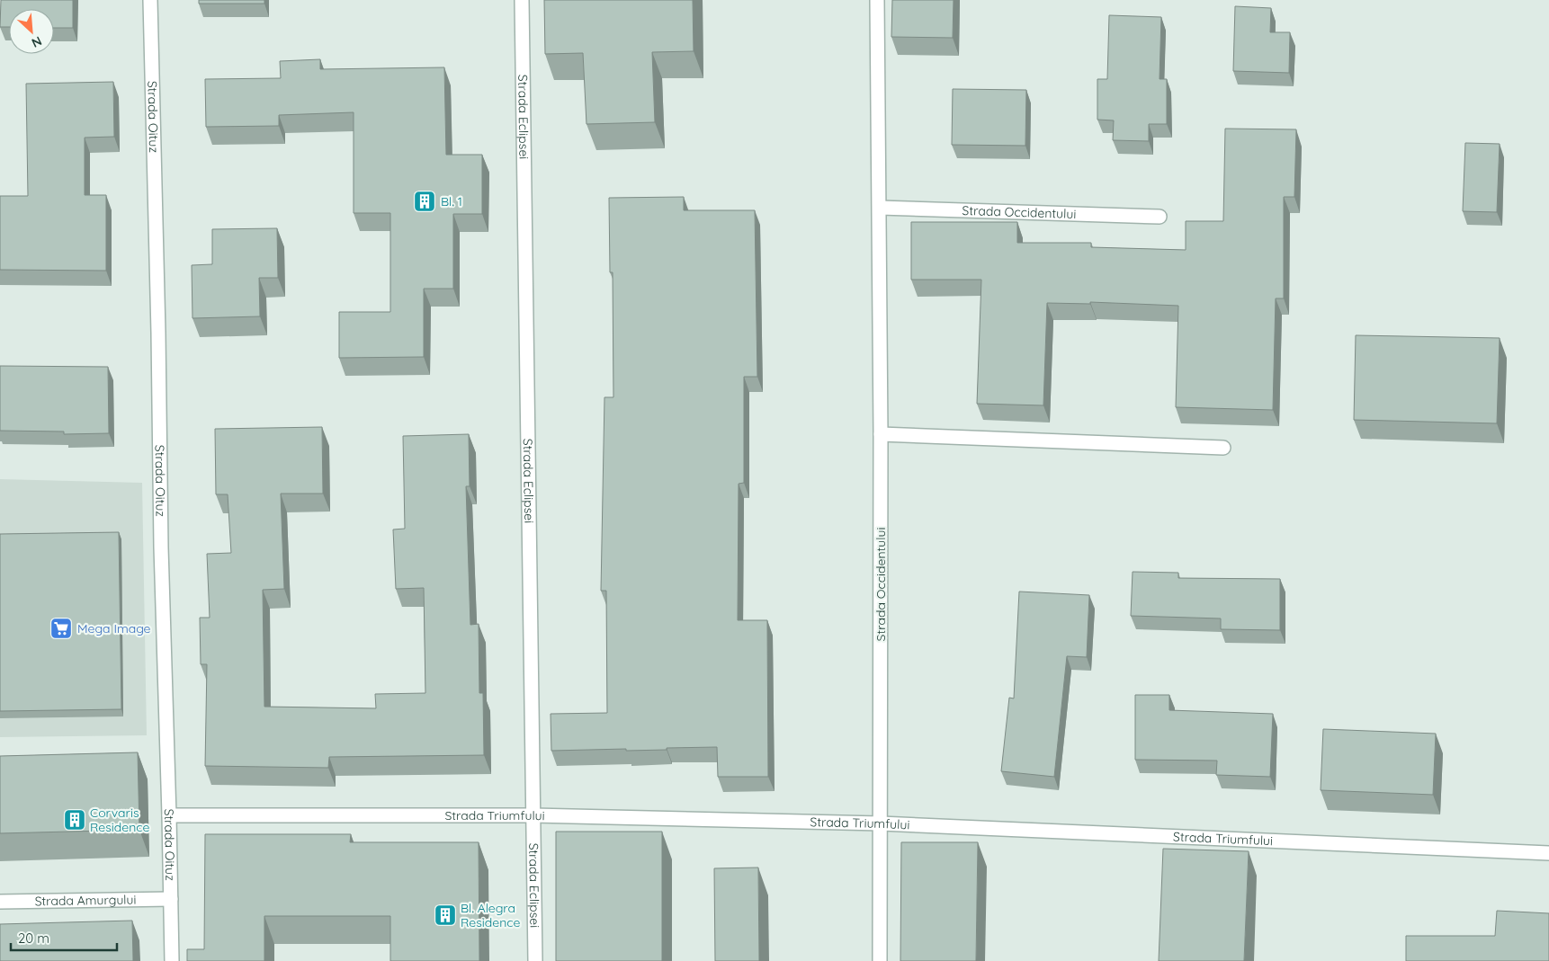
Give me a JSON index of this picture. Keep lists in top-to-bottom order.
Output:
{
  "streets": {
    "street": [
      "Strada Oituz",
      "Strada Eclipsei",
      "Strada Occidentului",
      "Strada Triumfului",
      "Strada Amurgului"
    ]
  },
  "crossings": [
    ["Strada Oituz", "Strada Triumfului"],
    ["Strada Oituz", "Strada Amurgului"],
    ["Strada Eclipsei", "Strada Triumfului"],
    ["Strada Occidentului", "Strada Triumfului"]
  ],
  "places": {
    "building": ["Bl. 1", "Corvaris Residence", "Bl. Alegra Residence"],
    "supermarket": ["Mega Image"]
  },
  "scale_bar": "20 m",
  "north": "bottom right"
}
